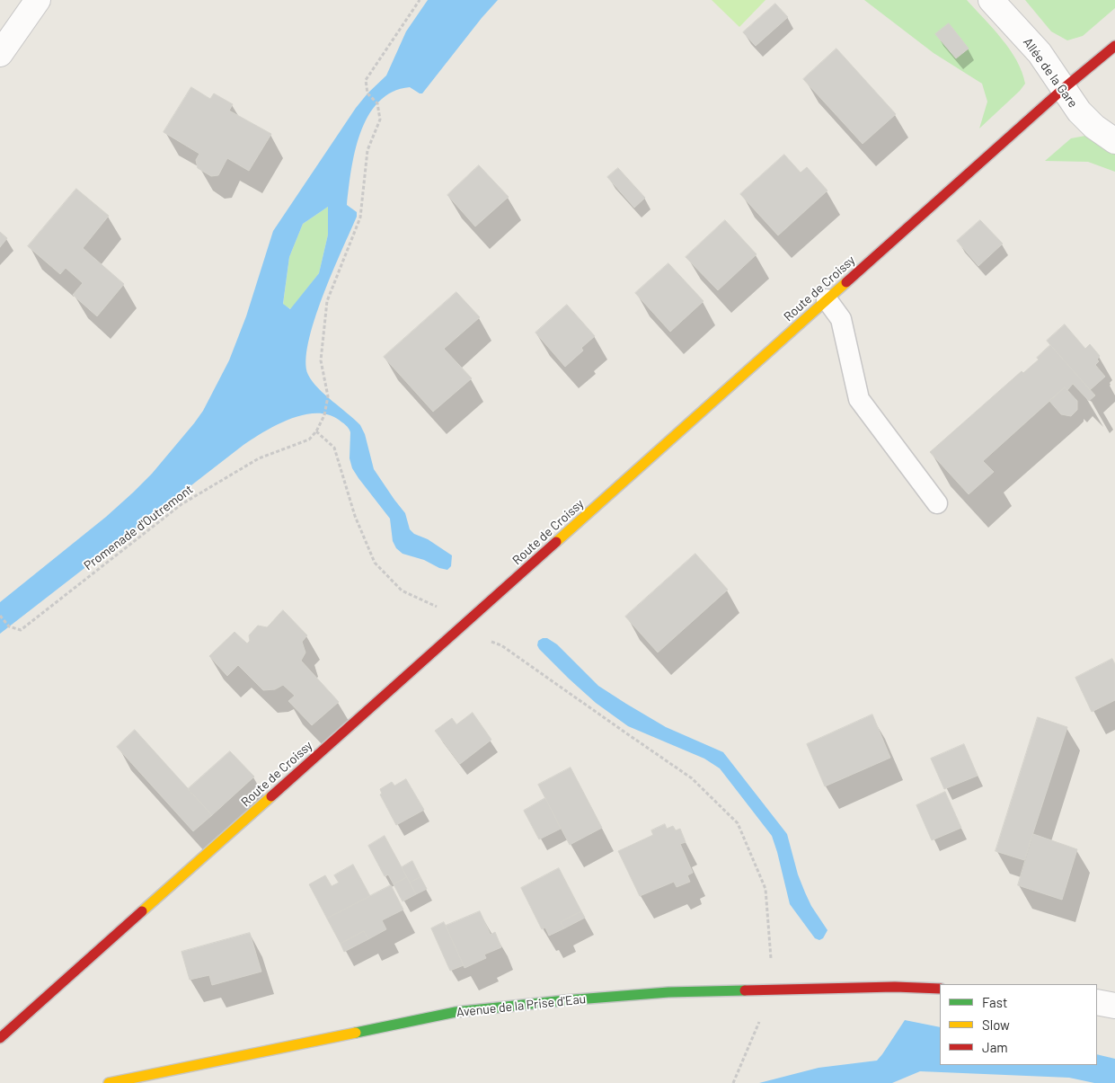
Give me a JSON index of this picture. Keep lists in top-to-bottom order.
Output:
{
  "streets": {
    "main road": ["Route de Croissy", "Avenue de la Prise d'Eau"],
    "street": ["Allée de la Gare"],
    "path": ["Promenade d'Outremont"]
  },
  "crossings": [
    ["Allée de la Gare", "Route de Croissy"]
  ],
  "legend": ["Fast", "Slow", "Jam"]
}
